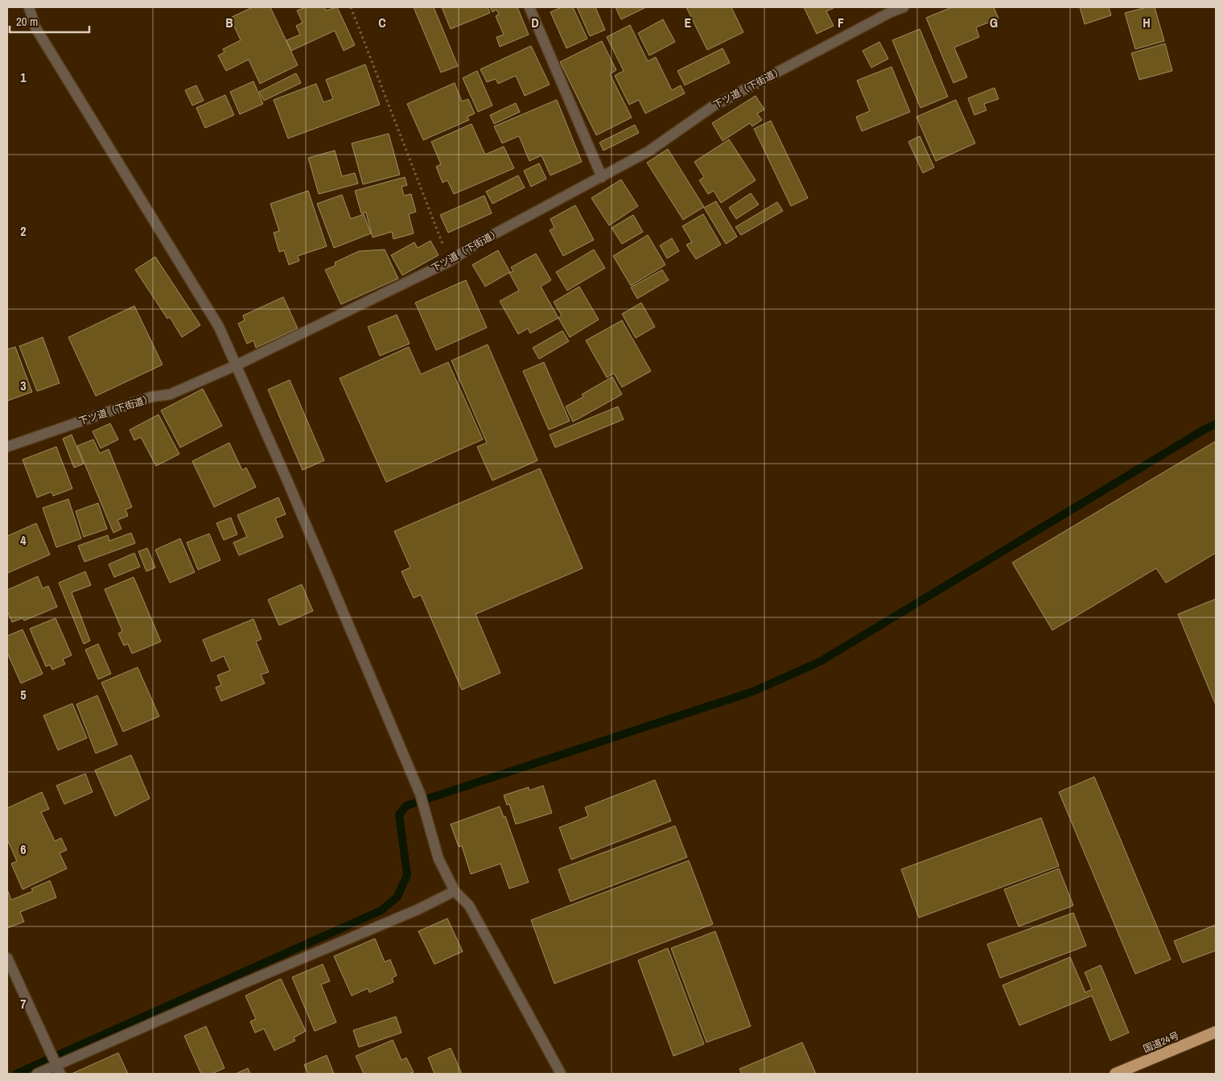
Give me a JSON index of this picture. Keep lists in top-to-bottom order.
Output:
{
  "streets": {
    "highway": ["国道24号"],
    "street": ["下ツ道（下街道）"]
  },
  "scale_bar": "20 m",
  "grid": {
    "columns": [
      "B",
      "C",
      "D",
      "E",
      "F",
      "G",
      "H"
    ],
    "rows": [
      "1",
      "2",
      "3",
      "4",
      "5",
      "6",
      "7"
    ]
  }
}
